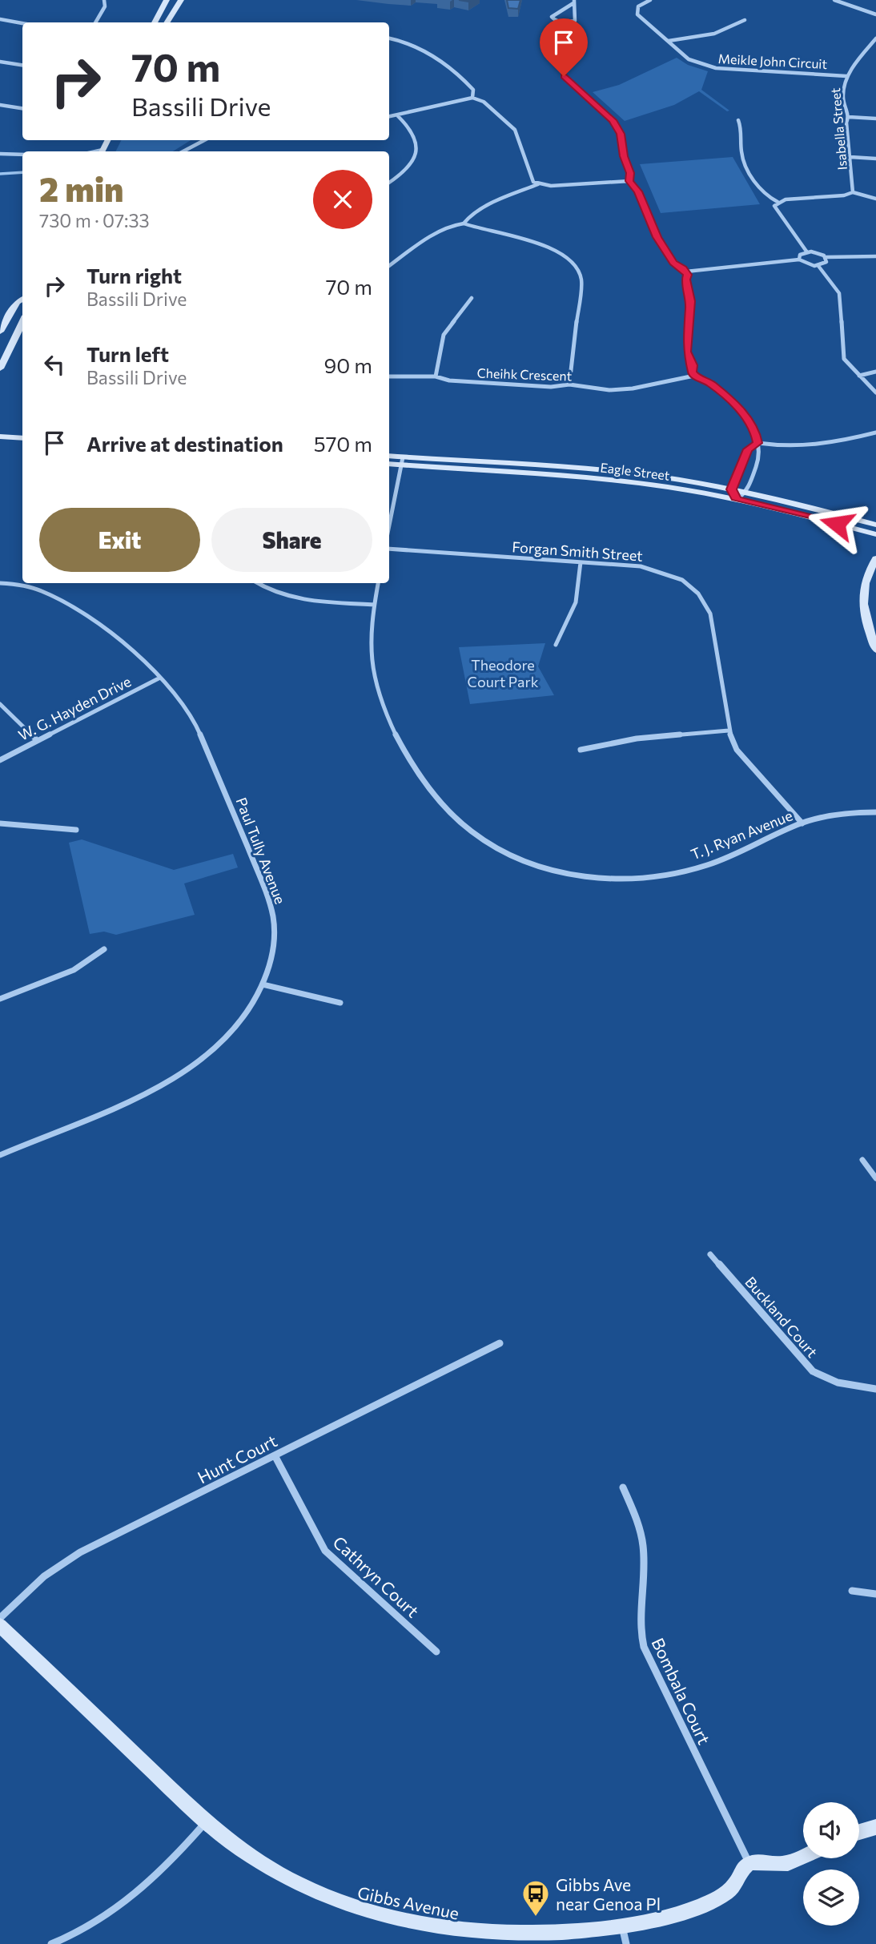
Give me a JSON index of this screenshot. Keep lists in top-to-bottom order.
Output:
{
  "streets": {
    "street": [
      "Meikle John Circuit",
      "Isabella Street",
      "Cheihk Crescent",
      "Eagle Street",
      "Forgan Smith Street",
      "W. G. Hayden Drive",
      "T. J. Ryan Avenue",
      "Paul Tully Avenue",
      "Buckland Court",
      "Hunt Court",
      "Cathryn Court",
      "Bombala Court",
      "Gibbs Avenue"
    ]
  },
  "crossings": [
    ["Meikle John Circuit", "Isabella Street"],
    ["Forgan Smith Street", "T. J. Ryan Avenue"],
    ["W. G. Hayden Drive", "Paul Tully Avenue"],
    ["Hunt Court", "Cathryn Court"],
    ["Bombala Court", "Gibbs Avenue"]
  ],
  "parks": ["Theodore Court Park"],
  "places": {
    "bus stop": ["Gibbs Ave near Genoa Pl"]
  },
  "page": {
    "turn": ["70 m", "Bassili Drive"],
    "heading": ["2 min", "730 m · 07:33"],
    "list": [
      {
        "name": "Turn right",
        "note": "Bassili Drive",
        "value": "70 m"
      },
      {
        "name": "Turn left",
        "note": "Bassili Drive",
        "value": "90 m"
      },
      {
        "name": "Arrive at destination",
        "value": "570 m"
      }
    ],
    "buttons": ["Exit", "Share"]
  }
}
